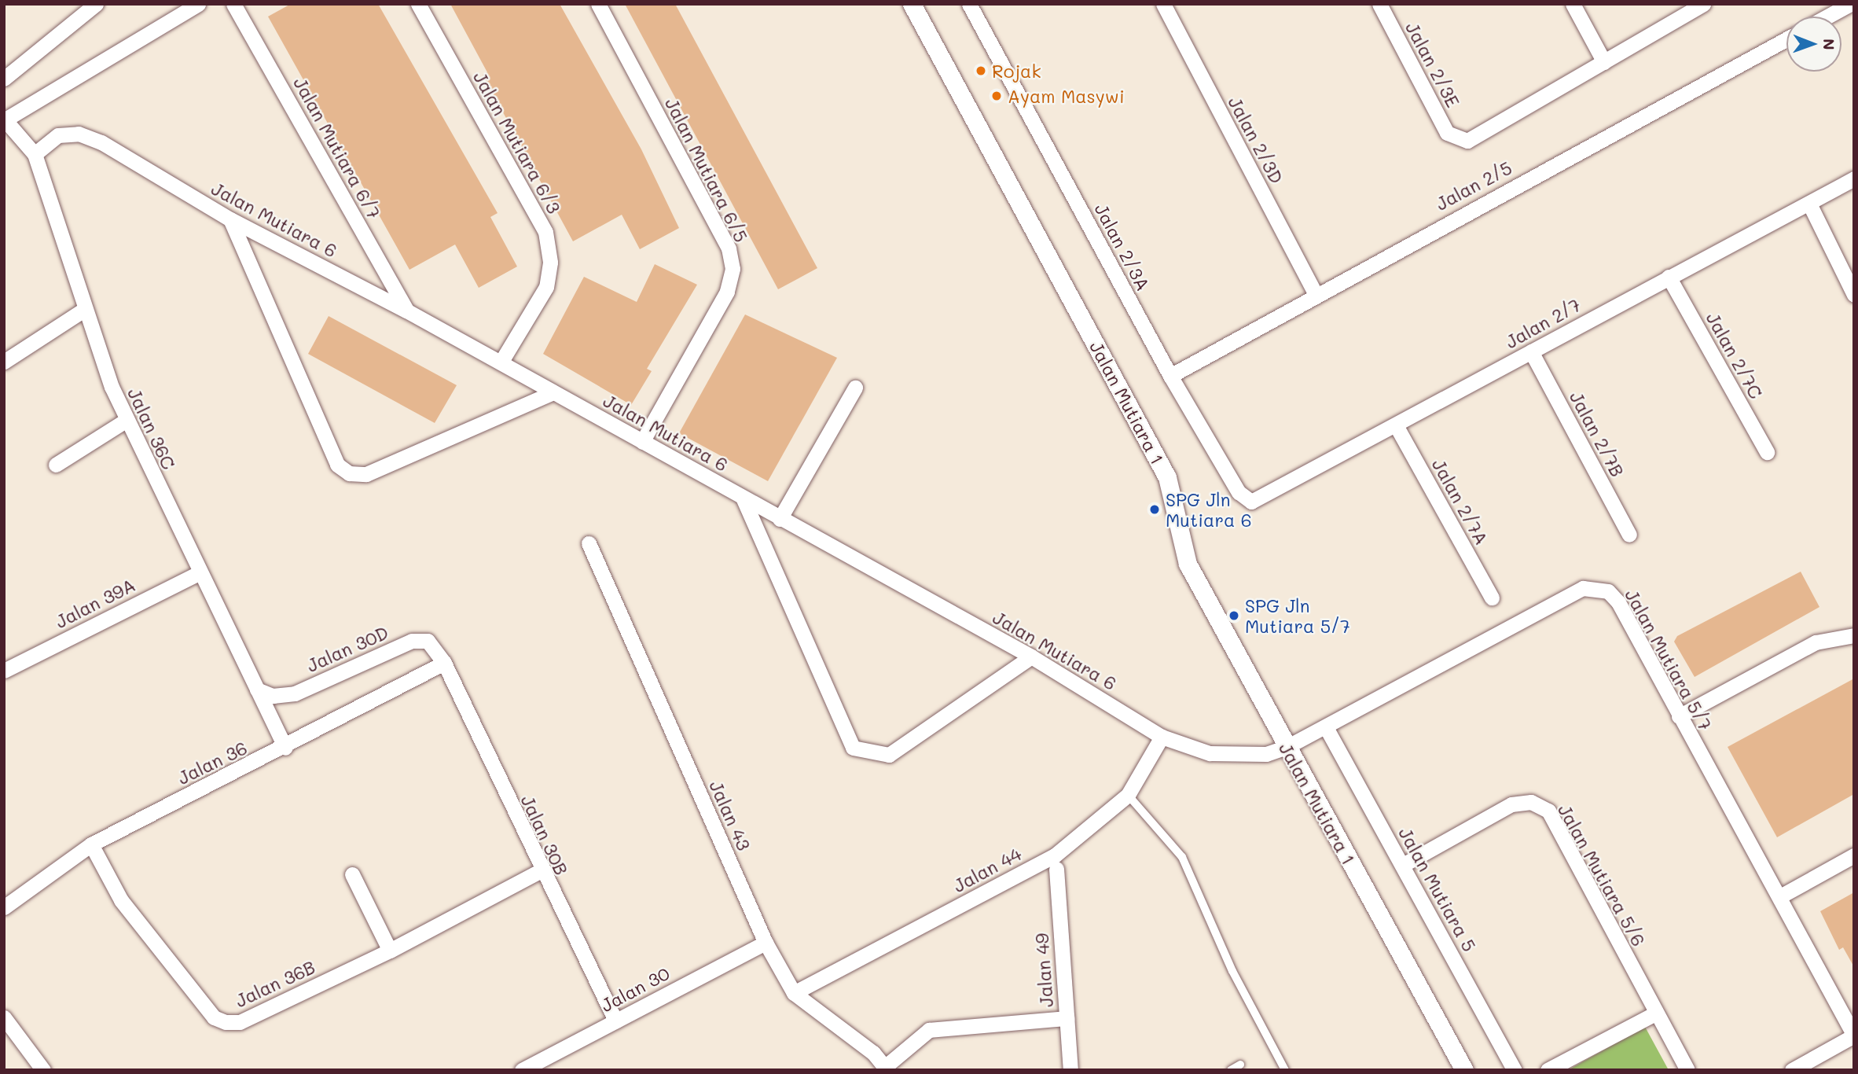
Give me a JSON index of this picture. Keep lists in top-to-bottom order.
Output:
{
  "streets": {
    "street": [
      "Jalan 2/3E",
      "Jalan 2/3D",
      "Jalan Mutiara 6/3",
      "Jalan Mutiara 6/7",
      "Jalan Mutiara 6/5",
      "Jalan 2/5",
      "Jalan Mutiara 6",
      "Jalan 2/3A",
      "Jalan 2/7",
      "Jalan 2/7C",
      "Jalan Mutiara 1",
      "Jalan 36C",
      "Jalan 2/7B",
      "Jalan 2/7A",
      "Jalan 39A",
      "Jalan 30D",
      "Jalan Mutiara 5/7",
      "Jalan 36",
      "Jalan 43",
      "Jalan 30B",
      "Jalan 44",
      "Jalan Mutiara 5/6",
      "Jalan Mutiara 5",
      "Jalan 49",
      "Jalan 36B",
      "Jalan 30"
    ]
  },
  "crossings": [
    ["Jalan 2/3D", "Jalan 2/5"],
    ["Jalan Mutiara 6/3", "Jalan Mutiara 6"],
    ["Jalan Mutiara 6/7", "Jalan Mutiara 6"],
    ["Jalan Mutiara 6/5", "Jalan Mutiara 6"],
    ["Jalan 2/5", "Jalan 2/3A"],
    ["Jalan Mutiara 6", "Jalan Mutiara 1"],
    ["Jalan Mutiara 6", "Jalan 36C"],
    ["Jalan Mutiara 6", "Jalan Mutiara 5/7"],
    ["Jalan Mutiara 6", "Jalan 44"],
    ["Jalan 2/3A", "Jalan 2/7"],
    ["Jalan 2/7", "Jalan 2/7C"],
    ["Jalan 2/7", "Jalan 2/7B"],
    ["Jalan 2/7", "Jalan 2/7A"],
    ["Jalan Mutiara 1", "Jalan Mutiara 5/7"],
    ["Jalan 36C", "Jalan 39A"],
    ["Jalan 36C", "Jalan 30D"],
    ["Jalan 36C", "Jalan 36"],
    ["Jalan 30D", "Jalan 36"],
    ["Jalan 30D", "Jalan 30B"],
    ["Jalan Mutiara 5/7", "Jalan Mutiara 5"],
    ["Jalan 36", "Jalan 30B"],
    ["Jalan 36", "Jalan 36B"],
    ["Jalan 43", "Jalan 44"],
    ["Jalan 43", "Jalan 49"],
    ["Jalan 43", "Jalan 30"],
    ["Jalan 30B", "Jalan 36B"],
    ["Jalan 30B", "Jalan 30"],
    ["Jalan Mutiara 5/6", "Jalan Mutiara 5"]
  ],
  "places": [
    "Rojak",
    "Ayam Masywi",
    "SPG Jln Mutiara 6",
    "SPG Jln Mutiara 5/7"
  ],
  "north": "right"
}
